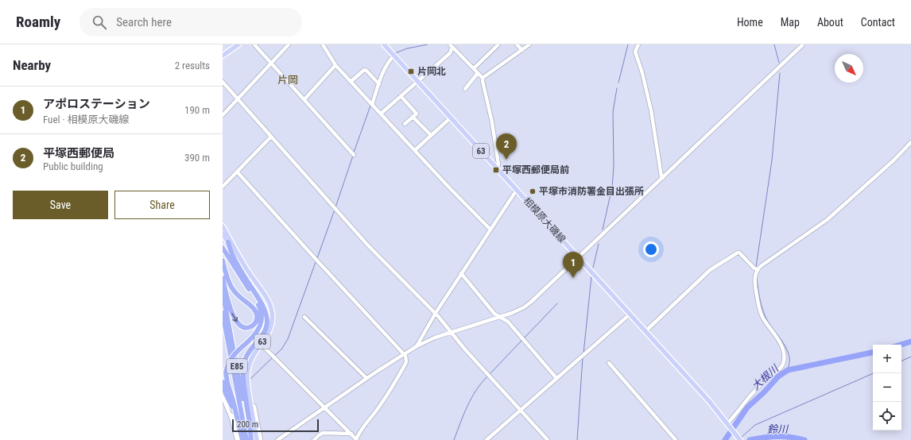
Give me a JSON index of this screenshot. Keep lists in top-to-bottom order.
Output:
{
  "streets": {
    "highway": ["E85"],
    "main road": ["63", "相模原大磯線"]
  },
  "districts": ["片岡"],
  "water": ["大根川", "鈴川"],
  "places": {
    "transit": ["片岡北", "平塚西郵便局前"],
    "other": ["平塚市消防署金目出張所"]
  },
  "scale_bar": "200 m",
  "north": "bottom right",
  "page": {
    "header": "Roamly",
    "search": "Search here",
    "nav": [
      "Home",
      "Map",
      "About",
      "Contact"
    ],
    "heading": ["Nearby", "2 results"],
    "list": [
      {
        "mark": "1",
        "name": "アポロステーション",
        "note": "Fuel · 相模原大磯線",
        "value": "190 m"
      },
      {
        "mark": "2",
        "name": "平塚西郵便局",
        "note": "Public building",
        "value": "390 m"
      }
    ],
    "pins": ["2", "1"],
    "buttons": ["Save", "Share"],
    "map_buttons": ["+", "−"],
    "scale": "200 m"
  }
}
